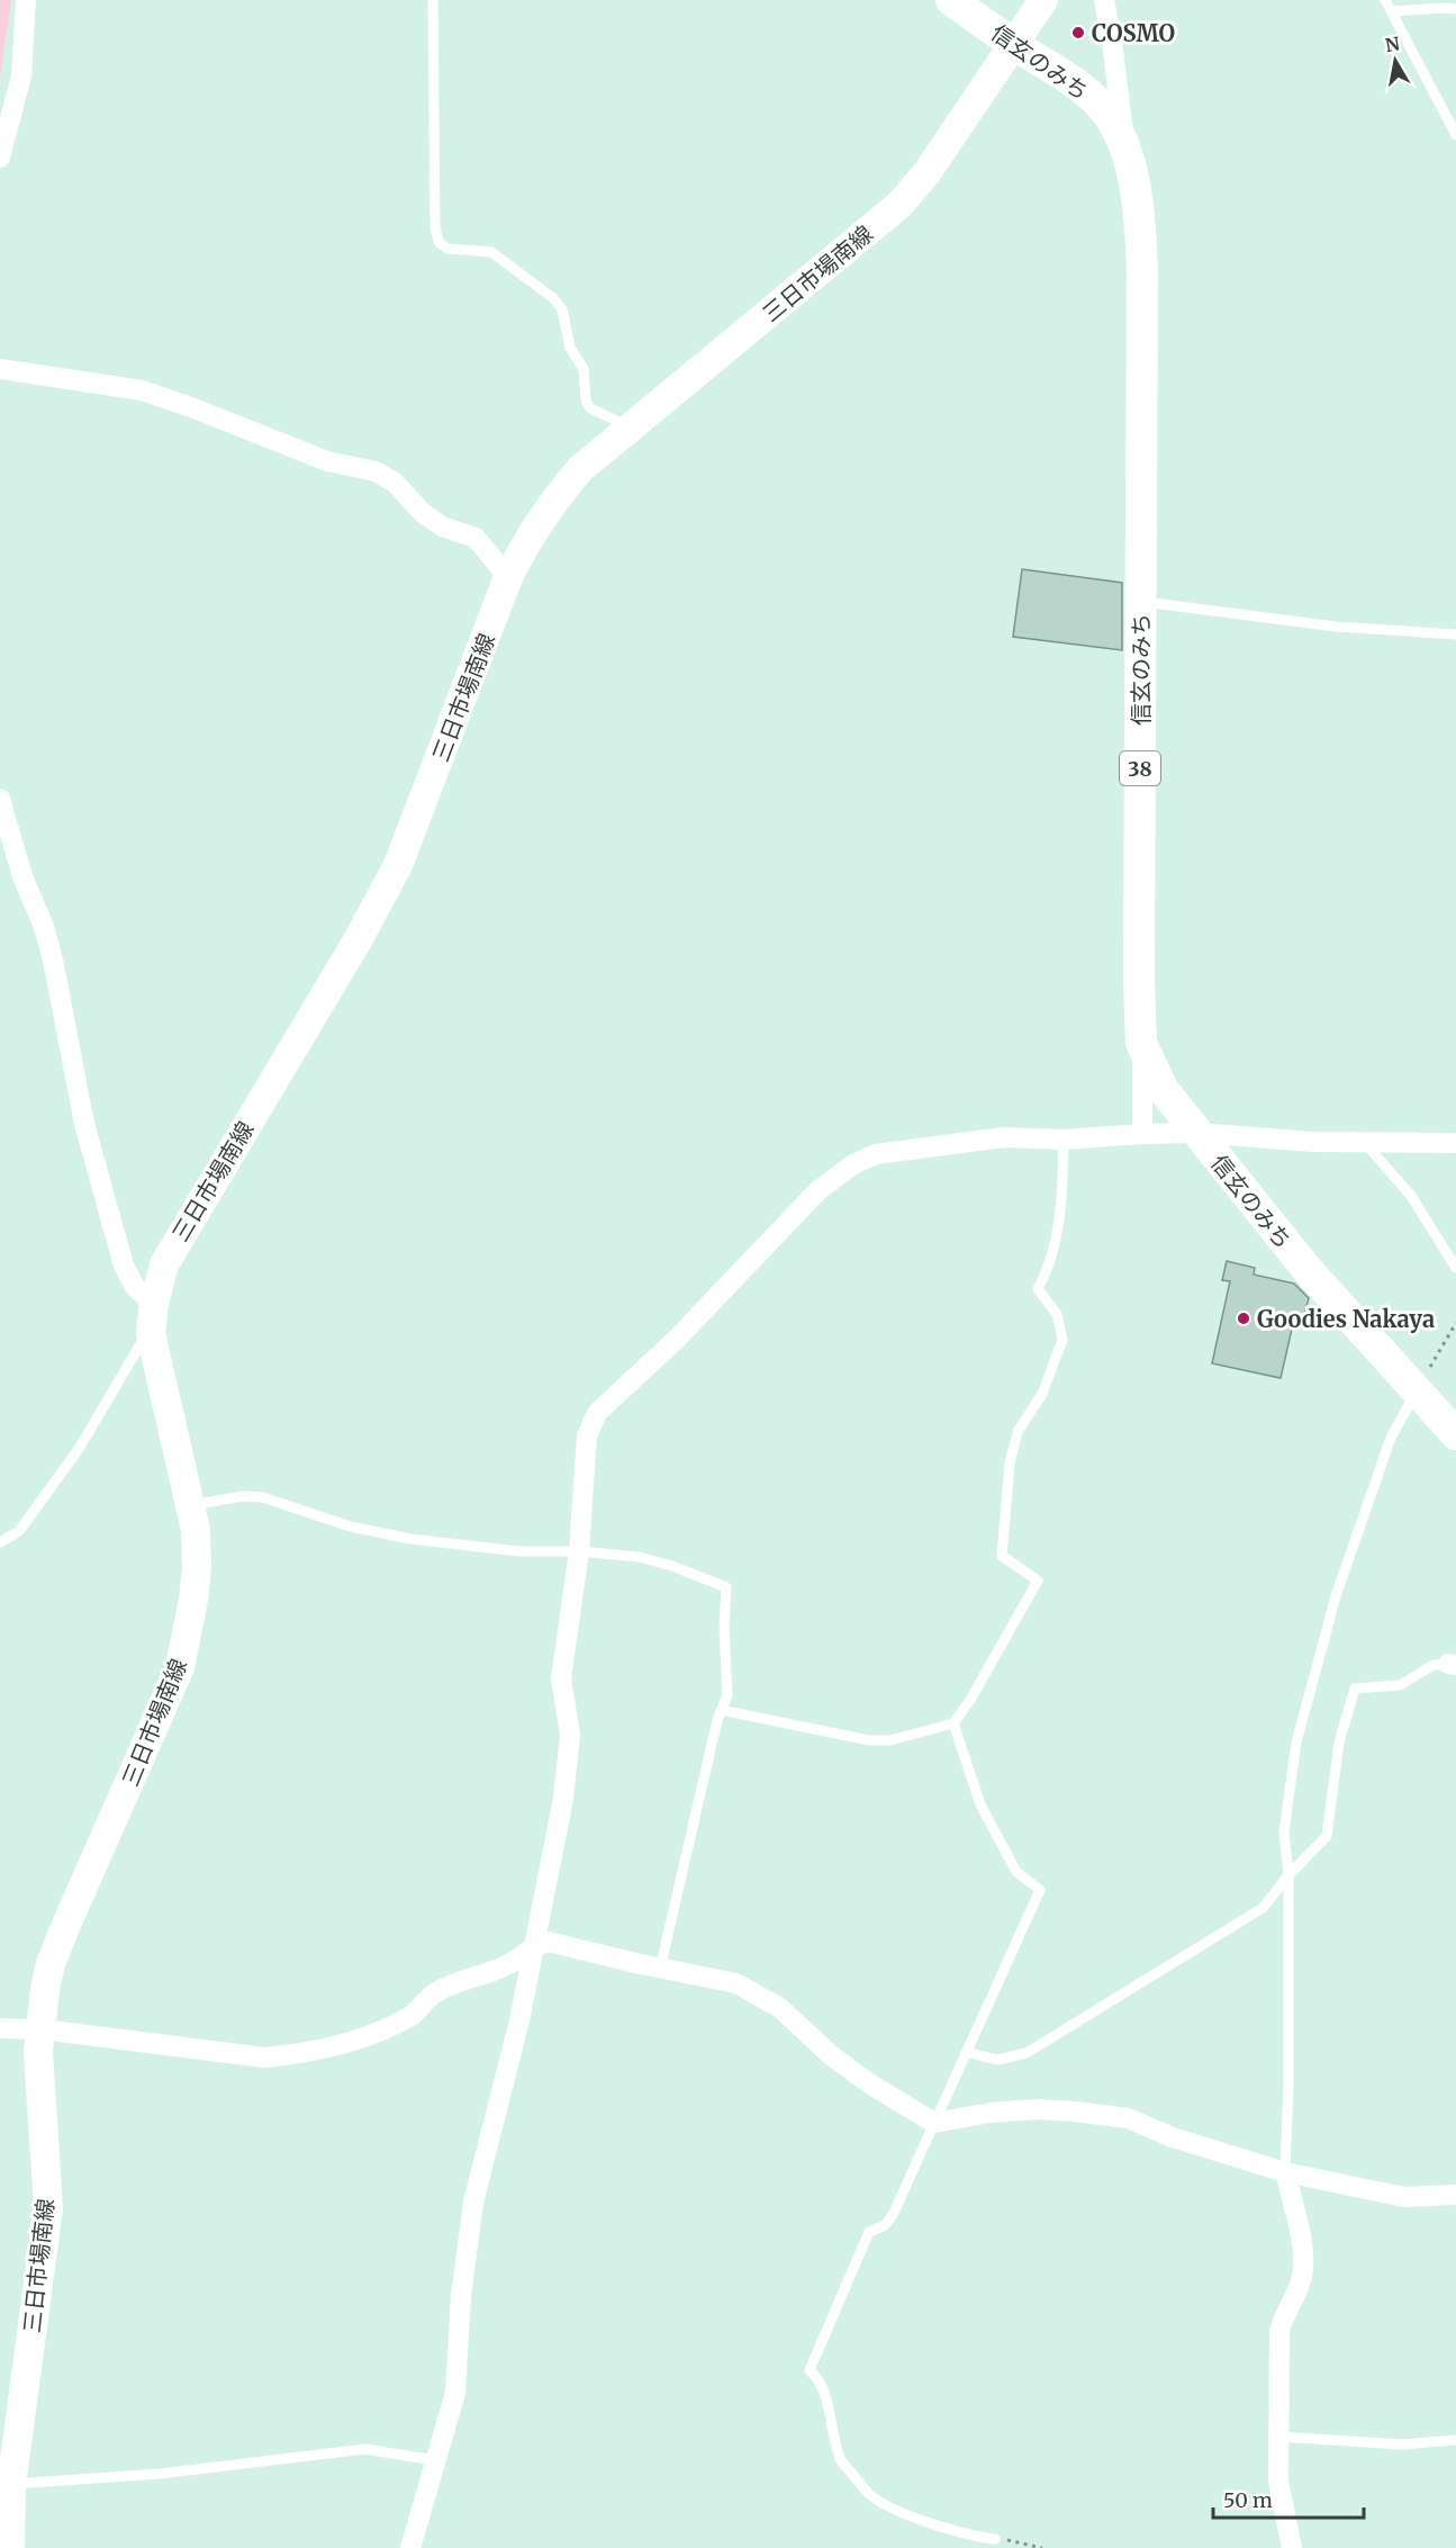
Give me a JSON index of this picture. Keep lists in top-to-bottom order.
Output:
{
  "streets": {
    "main road": ["信玄のみち", "三日市場南線", "38"]
  },
  "crossings": [
    ["信玄のみち", "三日市場南線"]
  ],
  "places": ["COSMO", "Goodies Nakaya"],
  "scale_bar": "50 m",
  "north": "top"
}
